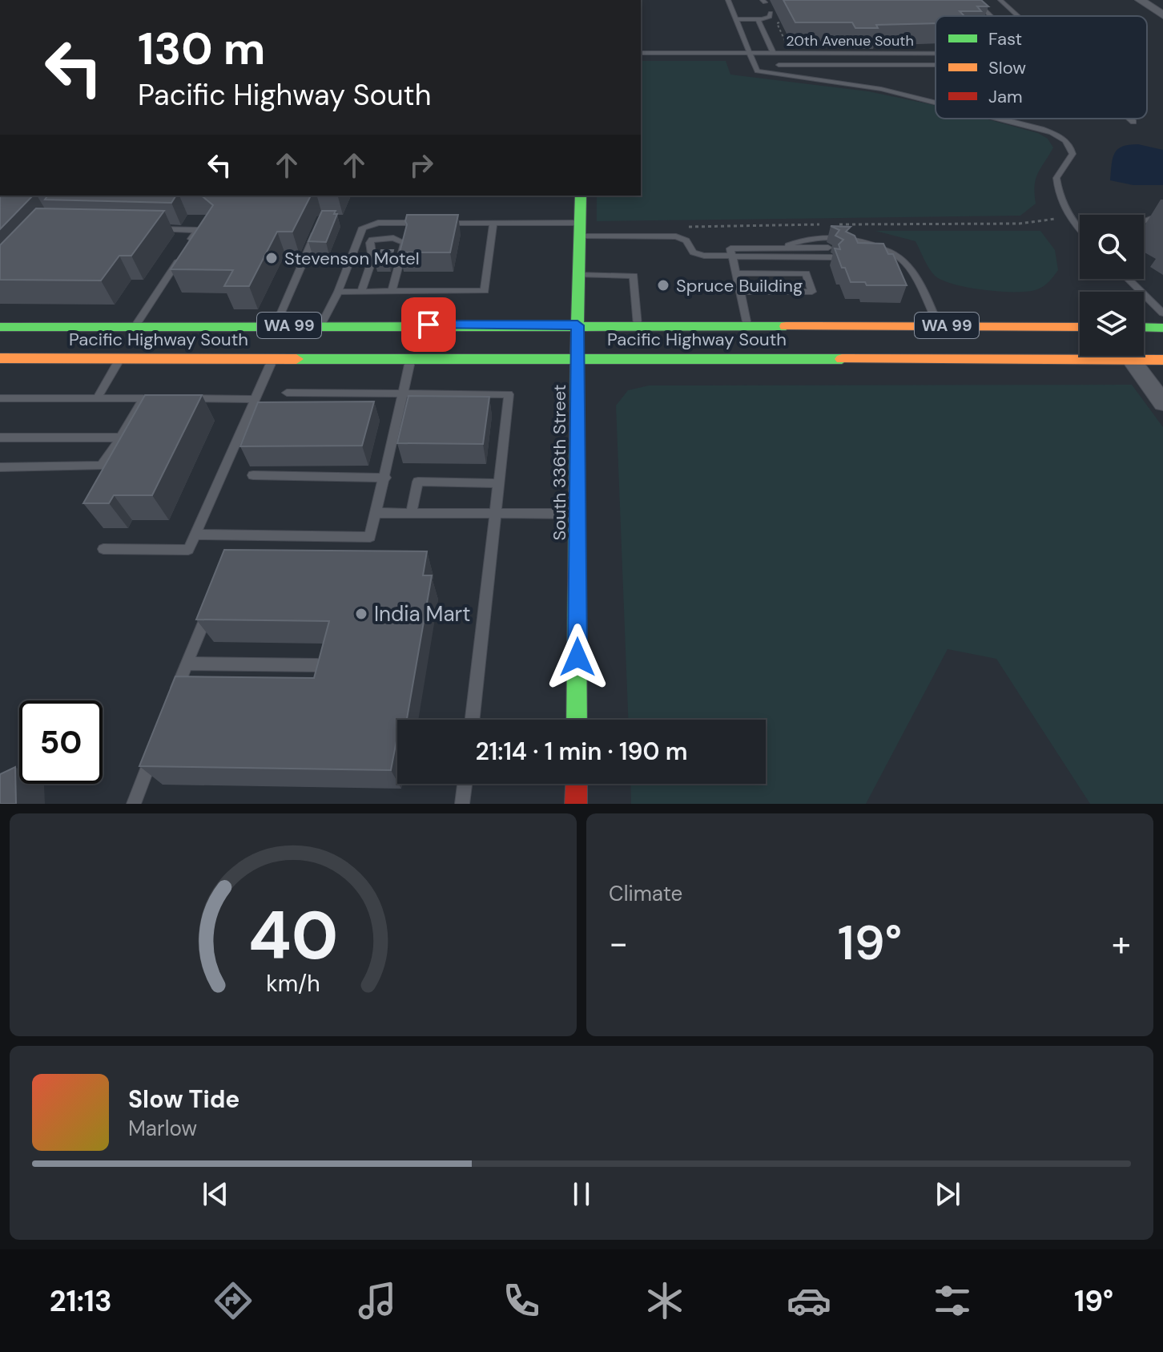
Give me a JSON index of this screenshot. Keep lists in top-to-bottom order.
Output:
{
  "streets": {
    "main road": ["WA 99", "Pacific Highway South", "South 336th Street"],
    "lane": ["20th Avenue South"]
  },
  "crossings": [
    ["Pacific Highway South", "South 336th Street"]
  ],
  "places": ["Stevenson Motel", "Spruce Building", "India Mart"],
  "legend": ["Fast", "Slow", "Jam"],
  "page": {
    "turn": ["130 m", "Pacific Highway South"],
    "limit": "50",
    "trip": "21:14 · 1 min · 190 m",
    "tile": "Climate",
    "heat": ["−", "19°", "+"],
    "song": ["Slow Tide", "Marlow"],
    "tabs": ["21:13", "19°"],
    "gauge": ["40", "km/h"]
  }
}
